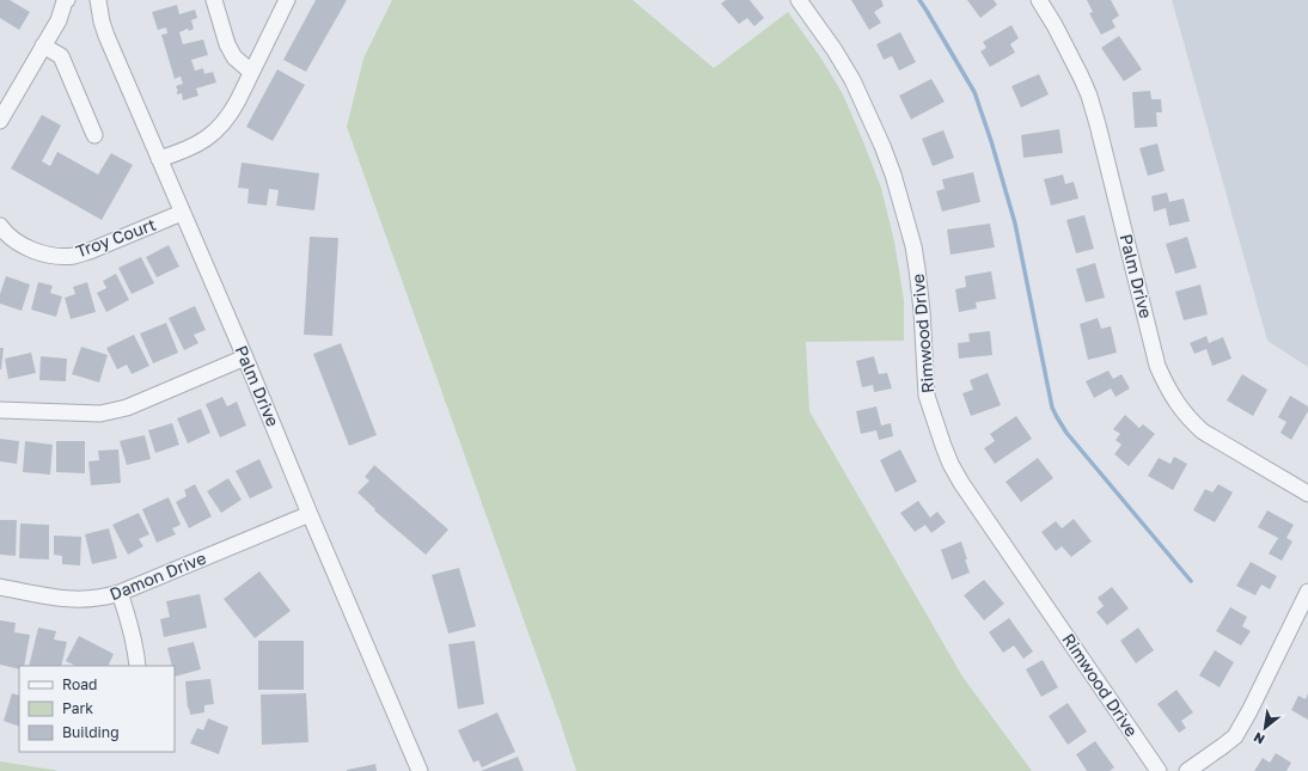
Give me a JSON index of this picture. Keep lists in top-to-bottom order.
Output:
{
  "streets": {
    "street": [
      "Troy Court",
      "Palm Drive",
      "Rimwood Drive",
      "Damon Drive"
    ]
  },
  "crossings": [
    ["Troy Court", "Palm Drive"],
    ["Palm Drive", "Damon Drive"]
  ],
  "legend": ["Road", "Park", "Building"],
  "north": "bottom left"
}
